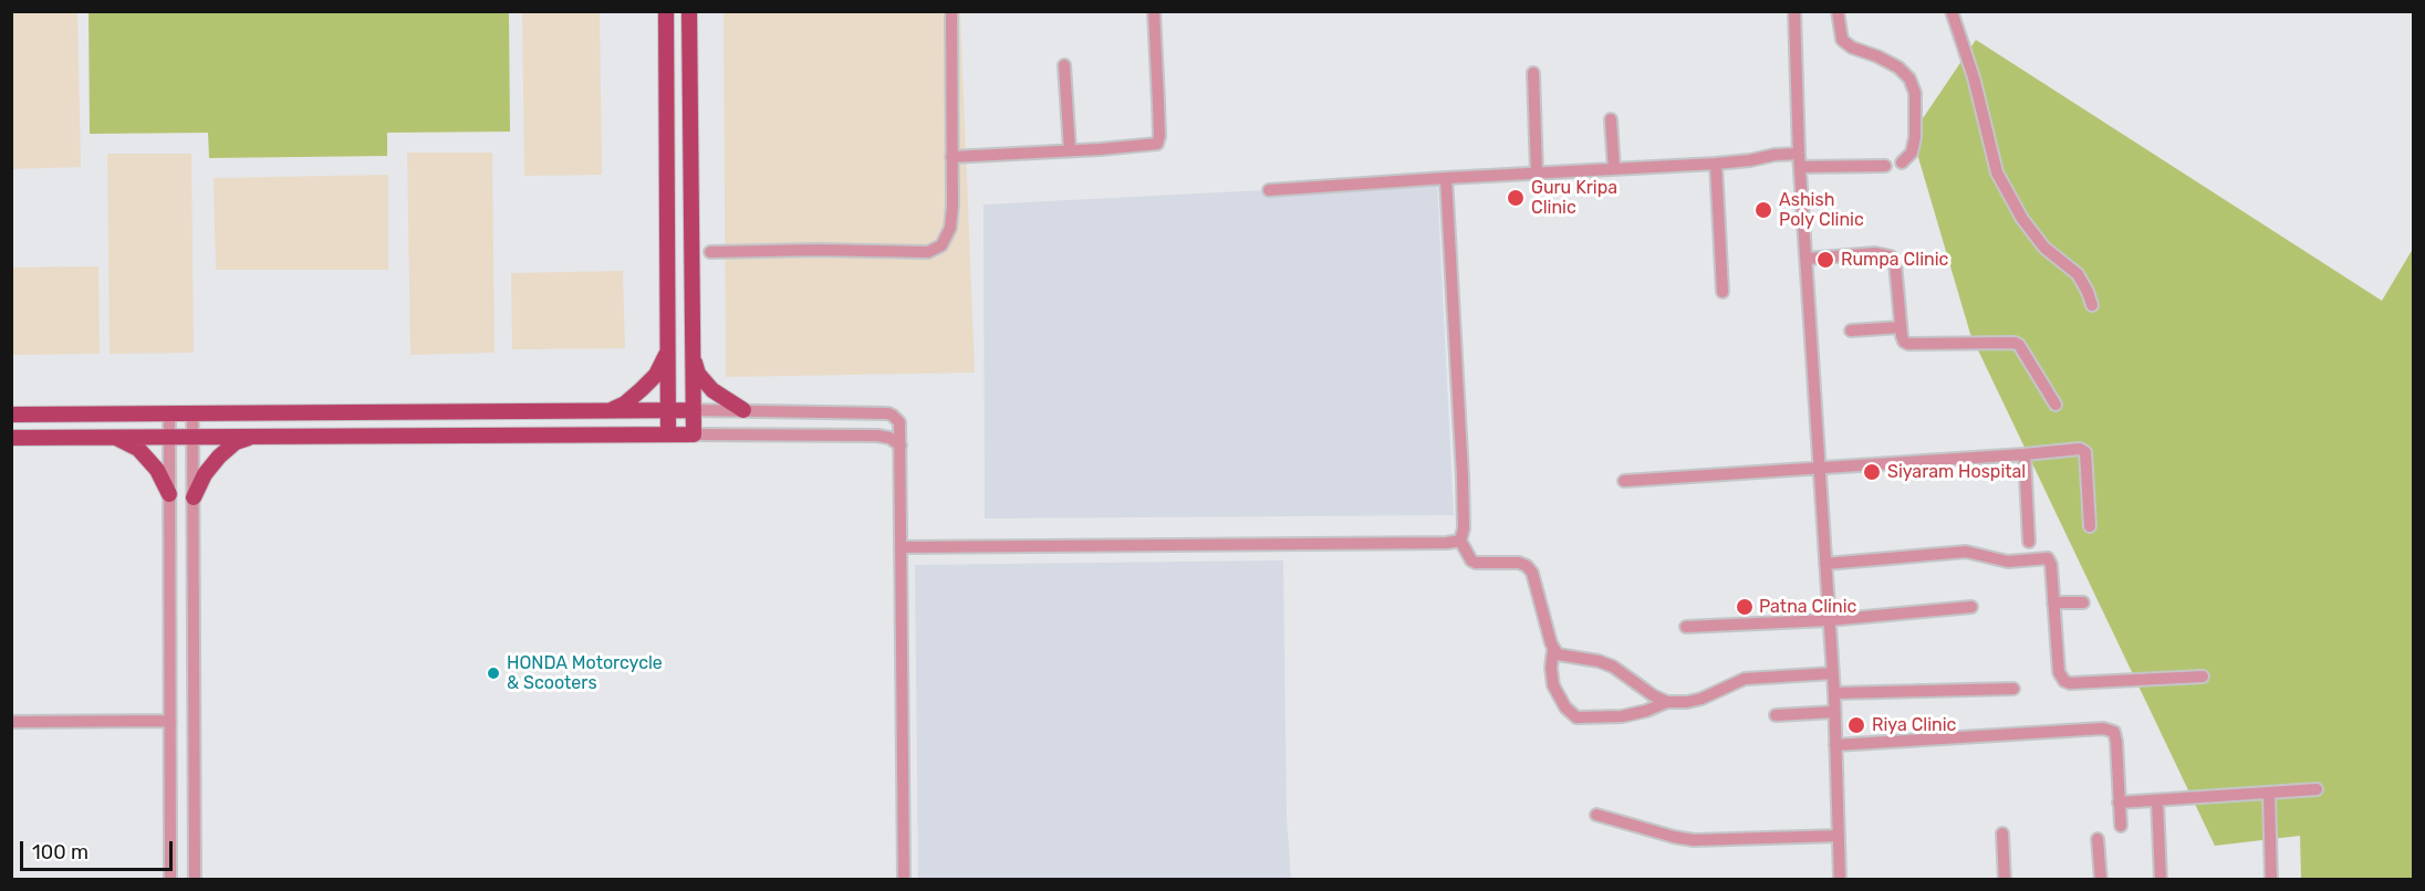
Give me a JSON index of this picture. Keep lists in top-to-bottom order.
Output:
{
  "places": [
    "Guru Kripa Clinic",
    "Ashish Poly Clinic",
    "Rumpa Clinic",
    "Siyaram Hospital",
    "Patna Clinic",
    "HONDA Motorcycle & Scooters",
    "Riya Clinic"
  ],
  "scale_bar": "100 m"
}
